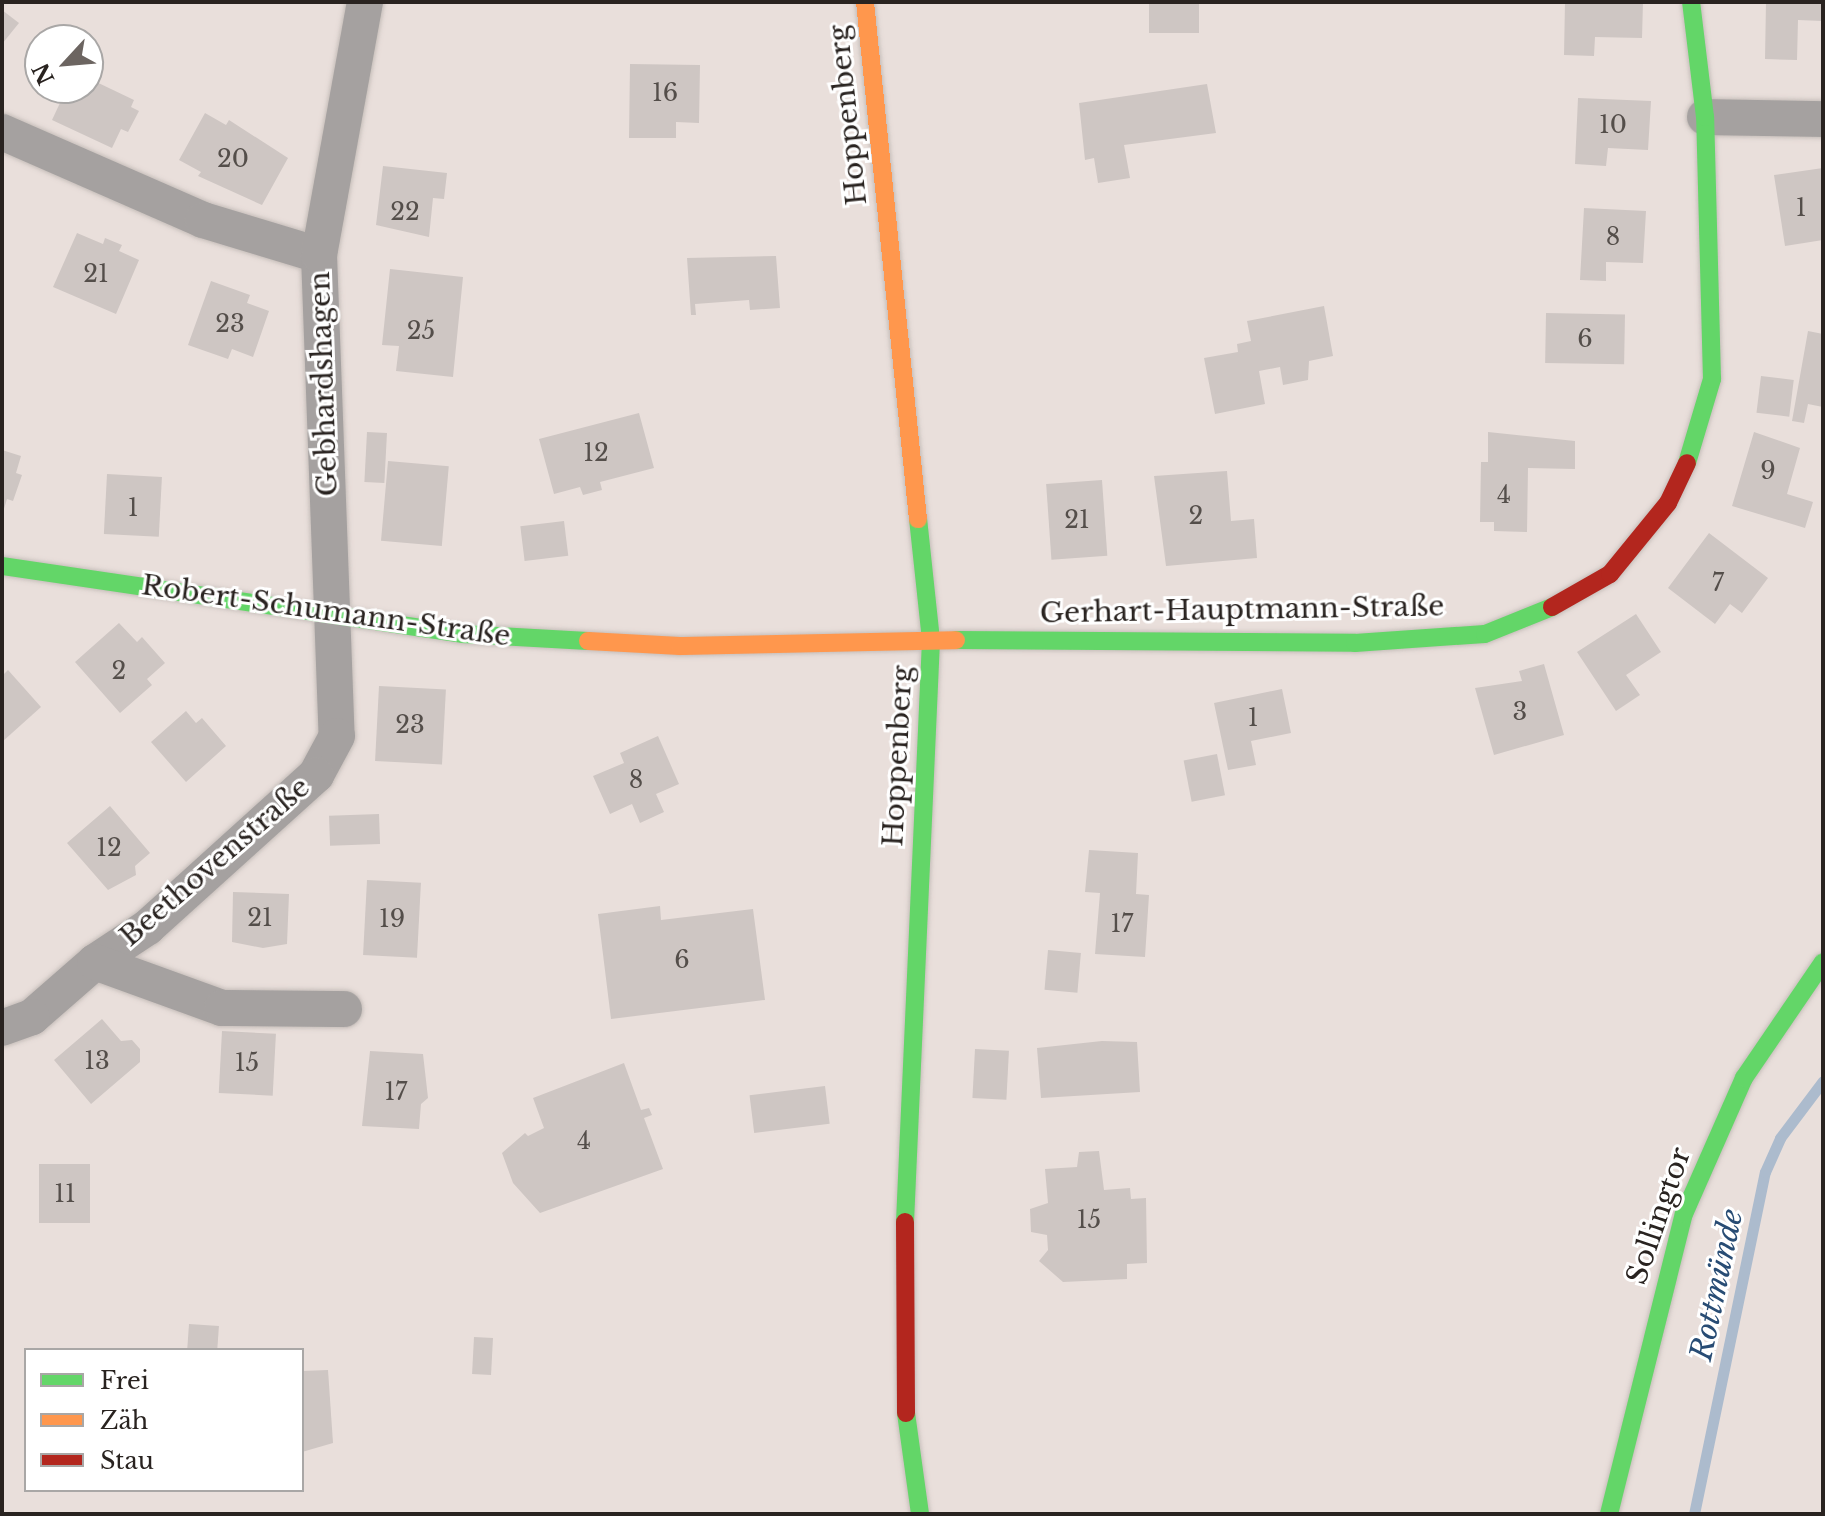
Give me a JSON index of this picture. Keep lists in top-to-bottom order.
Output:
{
  "streets": {
    "street": [
      "Hoppenberg",
      "Gebhardshagen",
      "Gerhart-Hauptmann-Straße",
      "Robert-Schumann-Straße",
      "Beethovenstraße",
      "Sollingtor"
    ]
  },
  "crossings": [
    ["Hoppenberg", "Gerhart-Hauptmann-Straße"],
    ["Hoppenberg", "Robert-Schumann-Straße"],
    ["Gebhardshagen", "Robert-Schumann-Straße"],
    ["Gebhardshagen", "Beethovenstraße"],
    ["Gerhart-Hauptmann-Straße", "Robert-Schumann-Straße"],
    ["Robert-Schumann-Straße", "Beethovenstraße"]
  ],
  "water": ["Rottmünde"],
  "house_numbers": [
    "16",
    "10",
    "20",
    "1",
    "22",
    "8",
    "21",
    "23",
    "25",
    "6",
    "12",
    "9",
    "4",
    "1",
    "2",
    "21",
    "7",
    "2",
    "3",
    "1",
    "23",
    "8",
    "12",
    "21",
    "19",
    "17",
    "6",
    "13",
    "15",
    "17",
    "4",
    "11",
    "15"
  ],
  "legend": ["Frei", "Zäh", "Stau"],
  "north": "bottom left"
}
